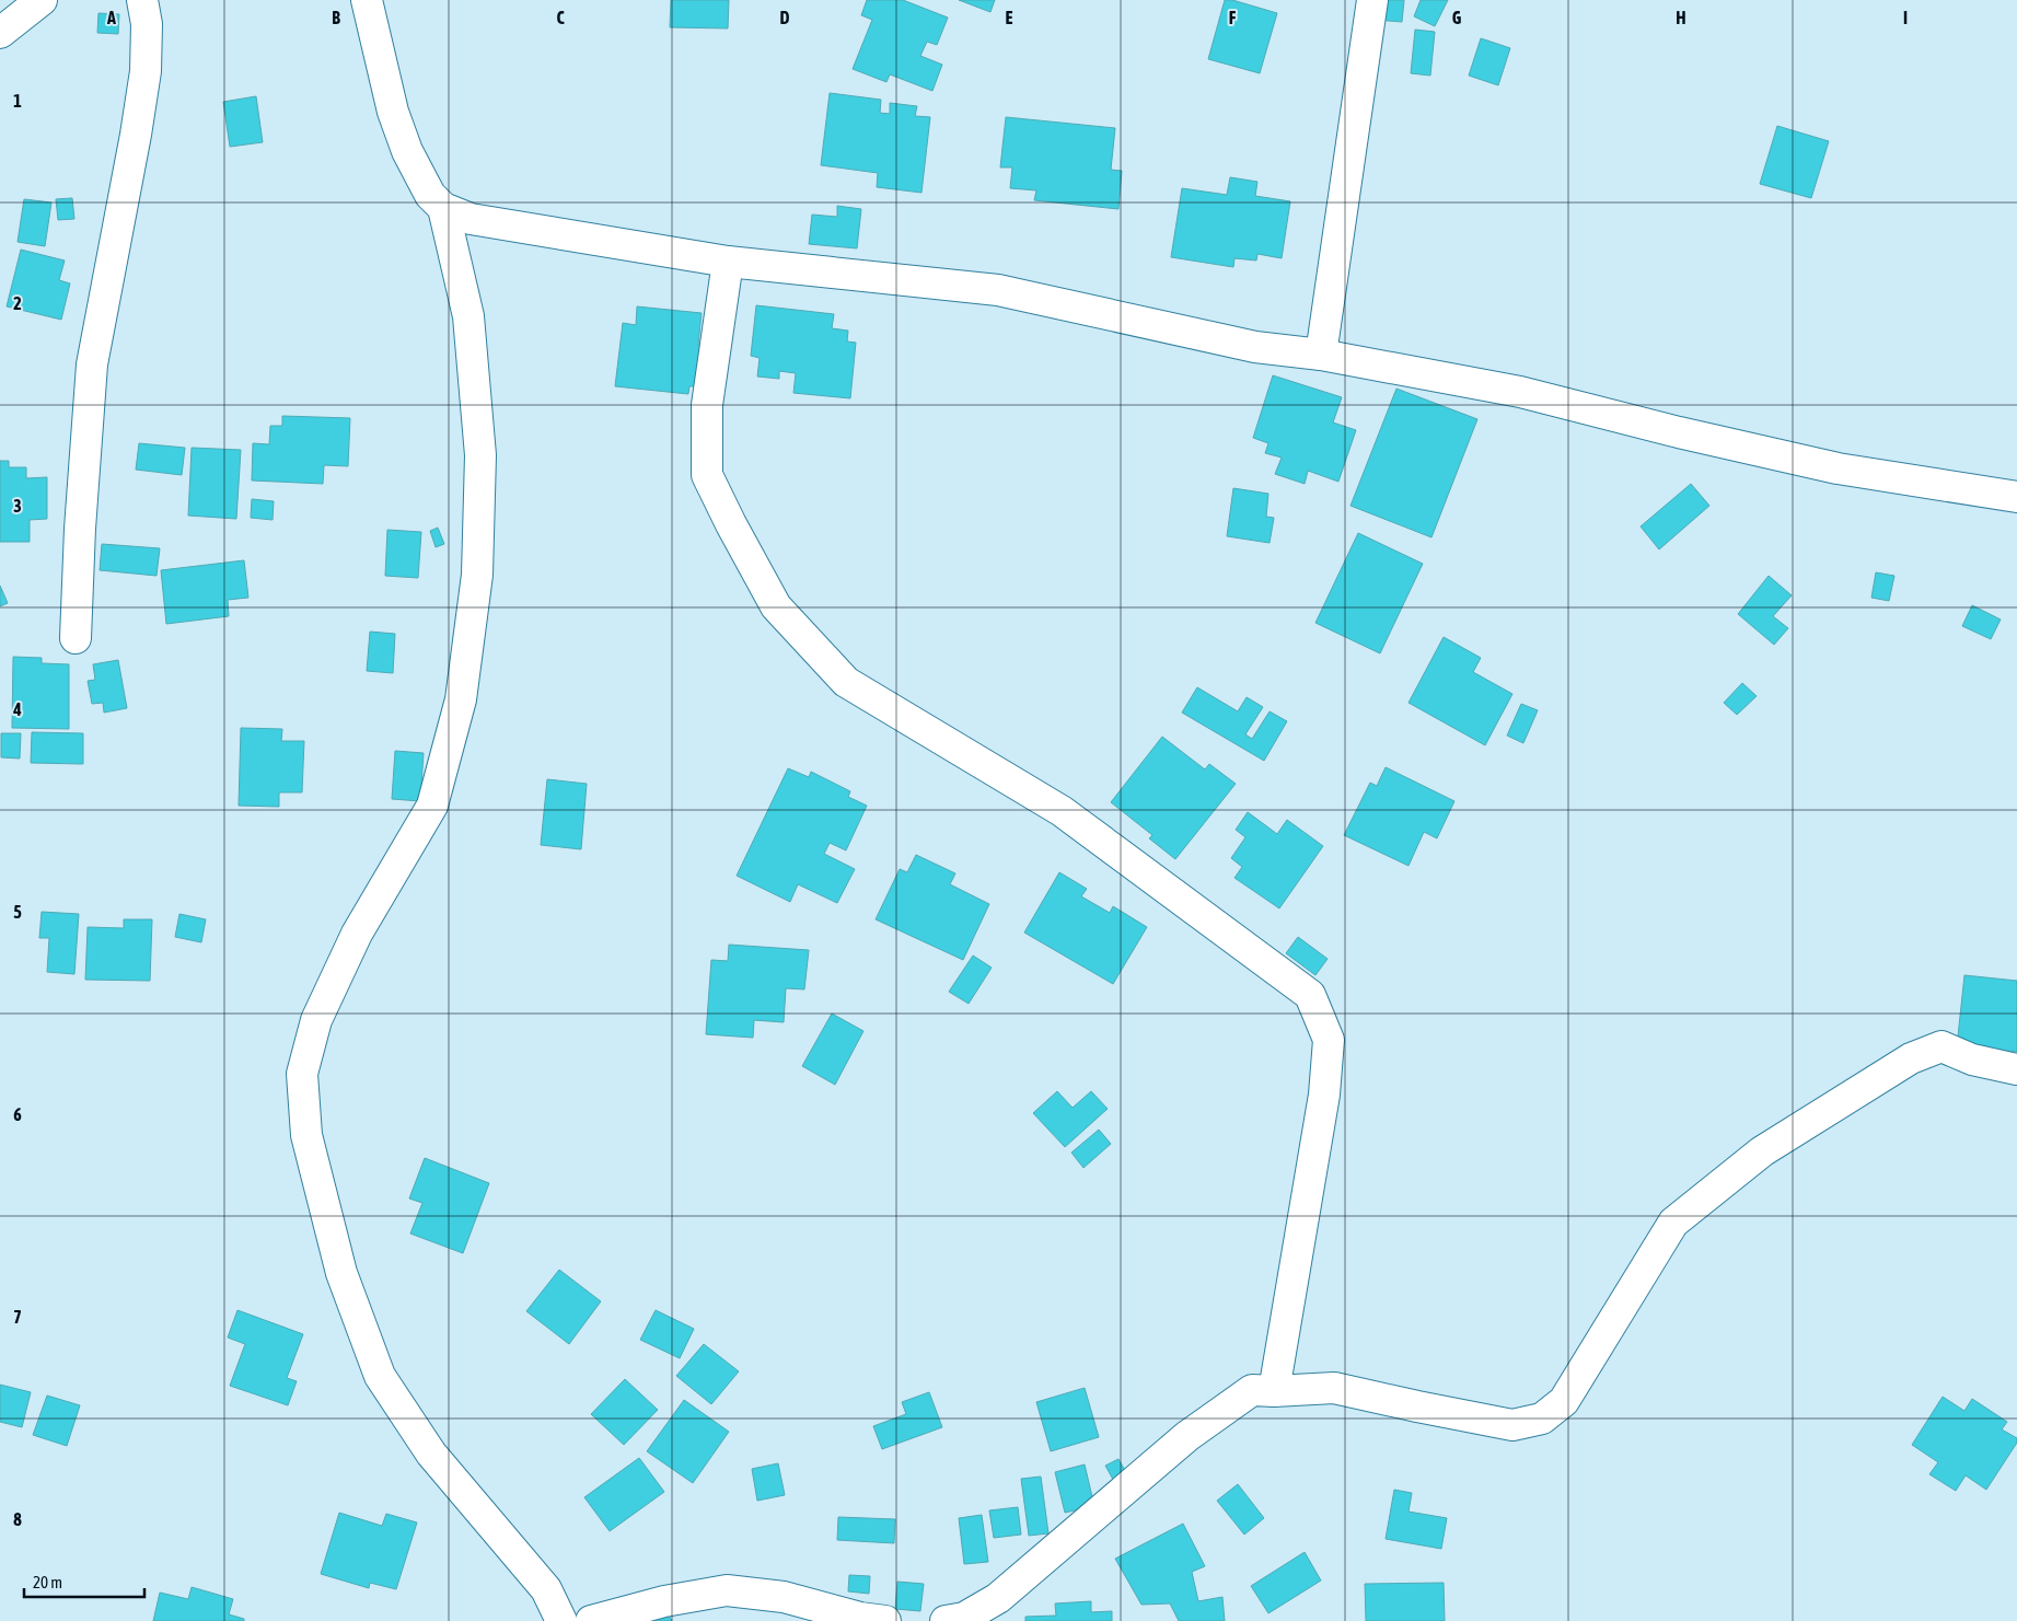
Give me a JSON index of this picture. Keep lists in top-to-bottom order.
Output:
{
  "scale_bar": "20 m",
  "grid": {
    "columns": [
      "A",
      "B",
      "C",
      "D",
      "E",
      "F",
      "G",
      "H",
      "I"
    ],
    "rows": [
      "1",
      "2",
      "3",
      "4",
      "5",
      "6",
      "7",
      "8"
    ]
  }
}
